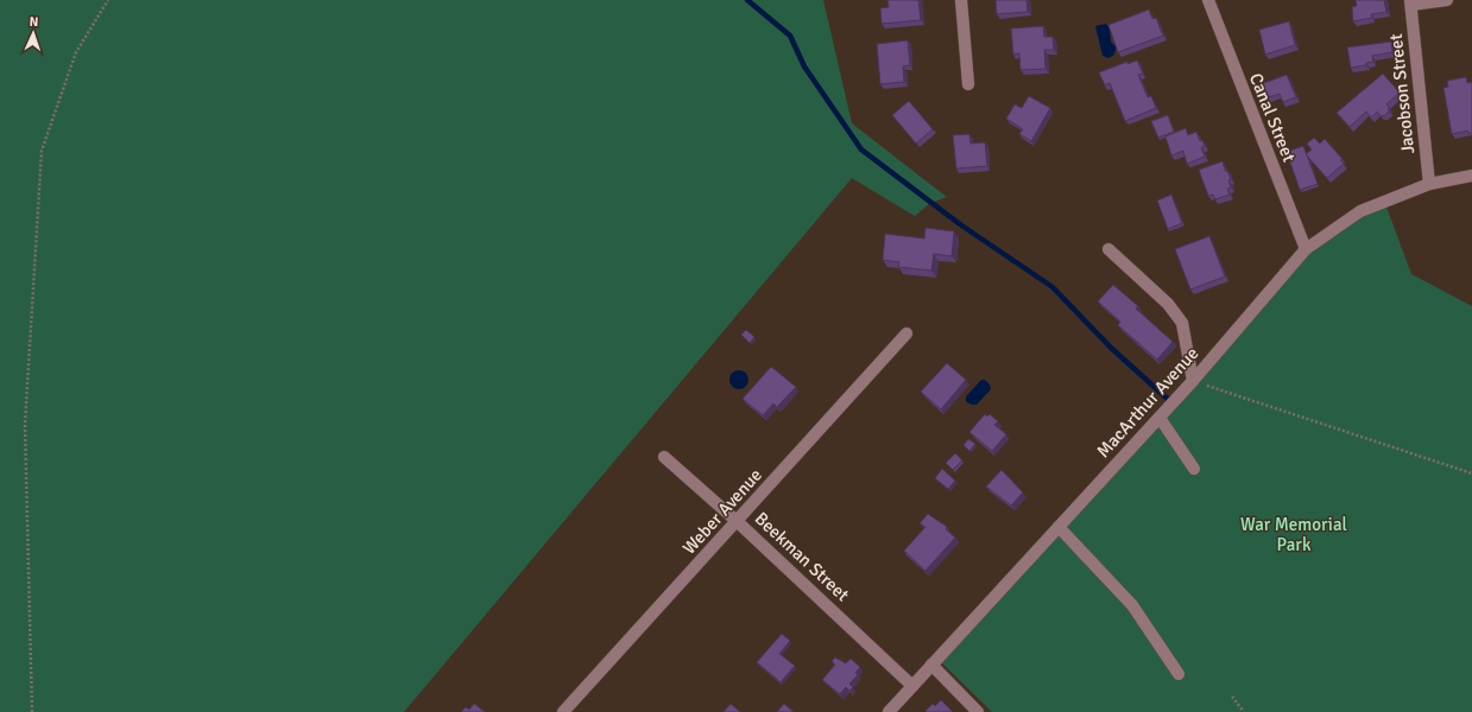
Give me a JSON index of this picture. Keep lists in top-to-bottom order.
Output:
{
  "streets": {
    "street": [
      "Jacobson Street",
      "Canal Street",
      "MacArthur Avenue",
      "Weber Avenue",
      "Beekman Street"
    ]
  },
  "crossings": [
    ["Jacobson Street", "MacArthur Avenue"],
    ["Canal Street", "MacArthur Avenue"],
    ["MacArthur Avenue", "Beekman Street"],
    ["Weber Avenue", "Beekman Street"]
  ],
  "parks": ["War Memorial Park"],
  "north": "top"
}
